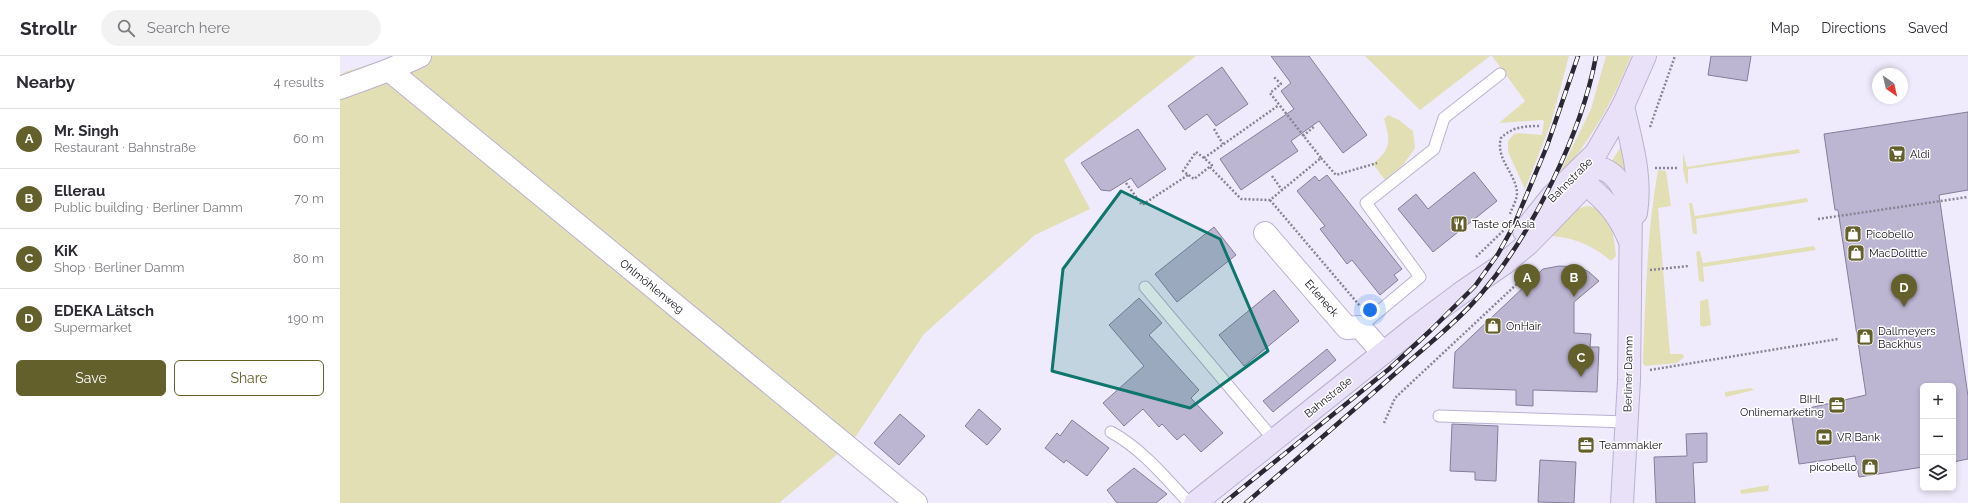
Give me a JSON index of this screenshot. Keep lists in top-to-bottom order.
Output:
{
  "streets": {
    "main road": ["Bahnstraße", "Berliner Damm"],
    "street": ["Ohlmöhlenweg", "Erleneck"]
  },
  "crossings": [
    ["Bahnstraße", "Berliner Damm"]
  ],
  "places": {
    "supermarket": ["Aldi"],
    "restaurant": ["Taste of Asia"],
    "shop": [
      "Picobello",
      "MacDolittle",
      "OnHair",
      "Dallmeyers Backhus",
      "picobello"
    ],
    "office": ["BIHL Onlinemarketing", "Teammakler"],
    "bank": ["VR Bank"]
  },
  "north": "bottom right",
  "page": {
    "header": "Strollr",
    "search": "Search here",
    "nav": ["Map", "Directions", "Saved"],
    "heading": ["Nearby", "4 results"],
    "list": [
      {
        "mark": "A",
        "name": "Mr. Singh",
        "note": "Restaurant · Bahnstraße",
        "value": "60 m"
      },
      {
        "mark": "B",
        "name": "Ellerau",
        "note": "Public building · Berliner Damm",
        "value": "70 m"
      },
      {
        "mark": "C",
        "name": "KiK",
        "note": "Shop · Berliner Damm",
        "value": "80 m"
      },
      {
        "mark": "D",
        "name": "EDEKA Lätsch",
        "note": "Supermarket",
        "value": "190 m"
      }
    ],
    "pins": [
      "A",
      "B",
      "D",
      "C"
    ],
    "buttons": ["Save", "Share"],
    "map_buttons": ["+", "−"]
  }
}
